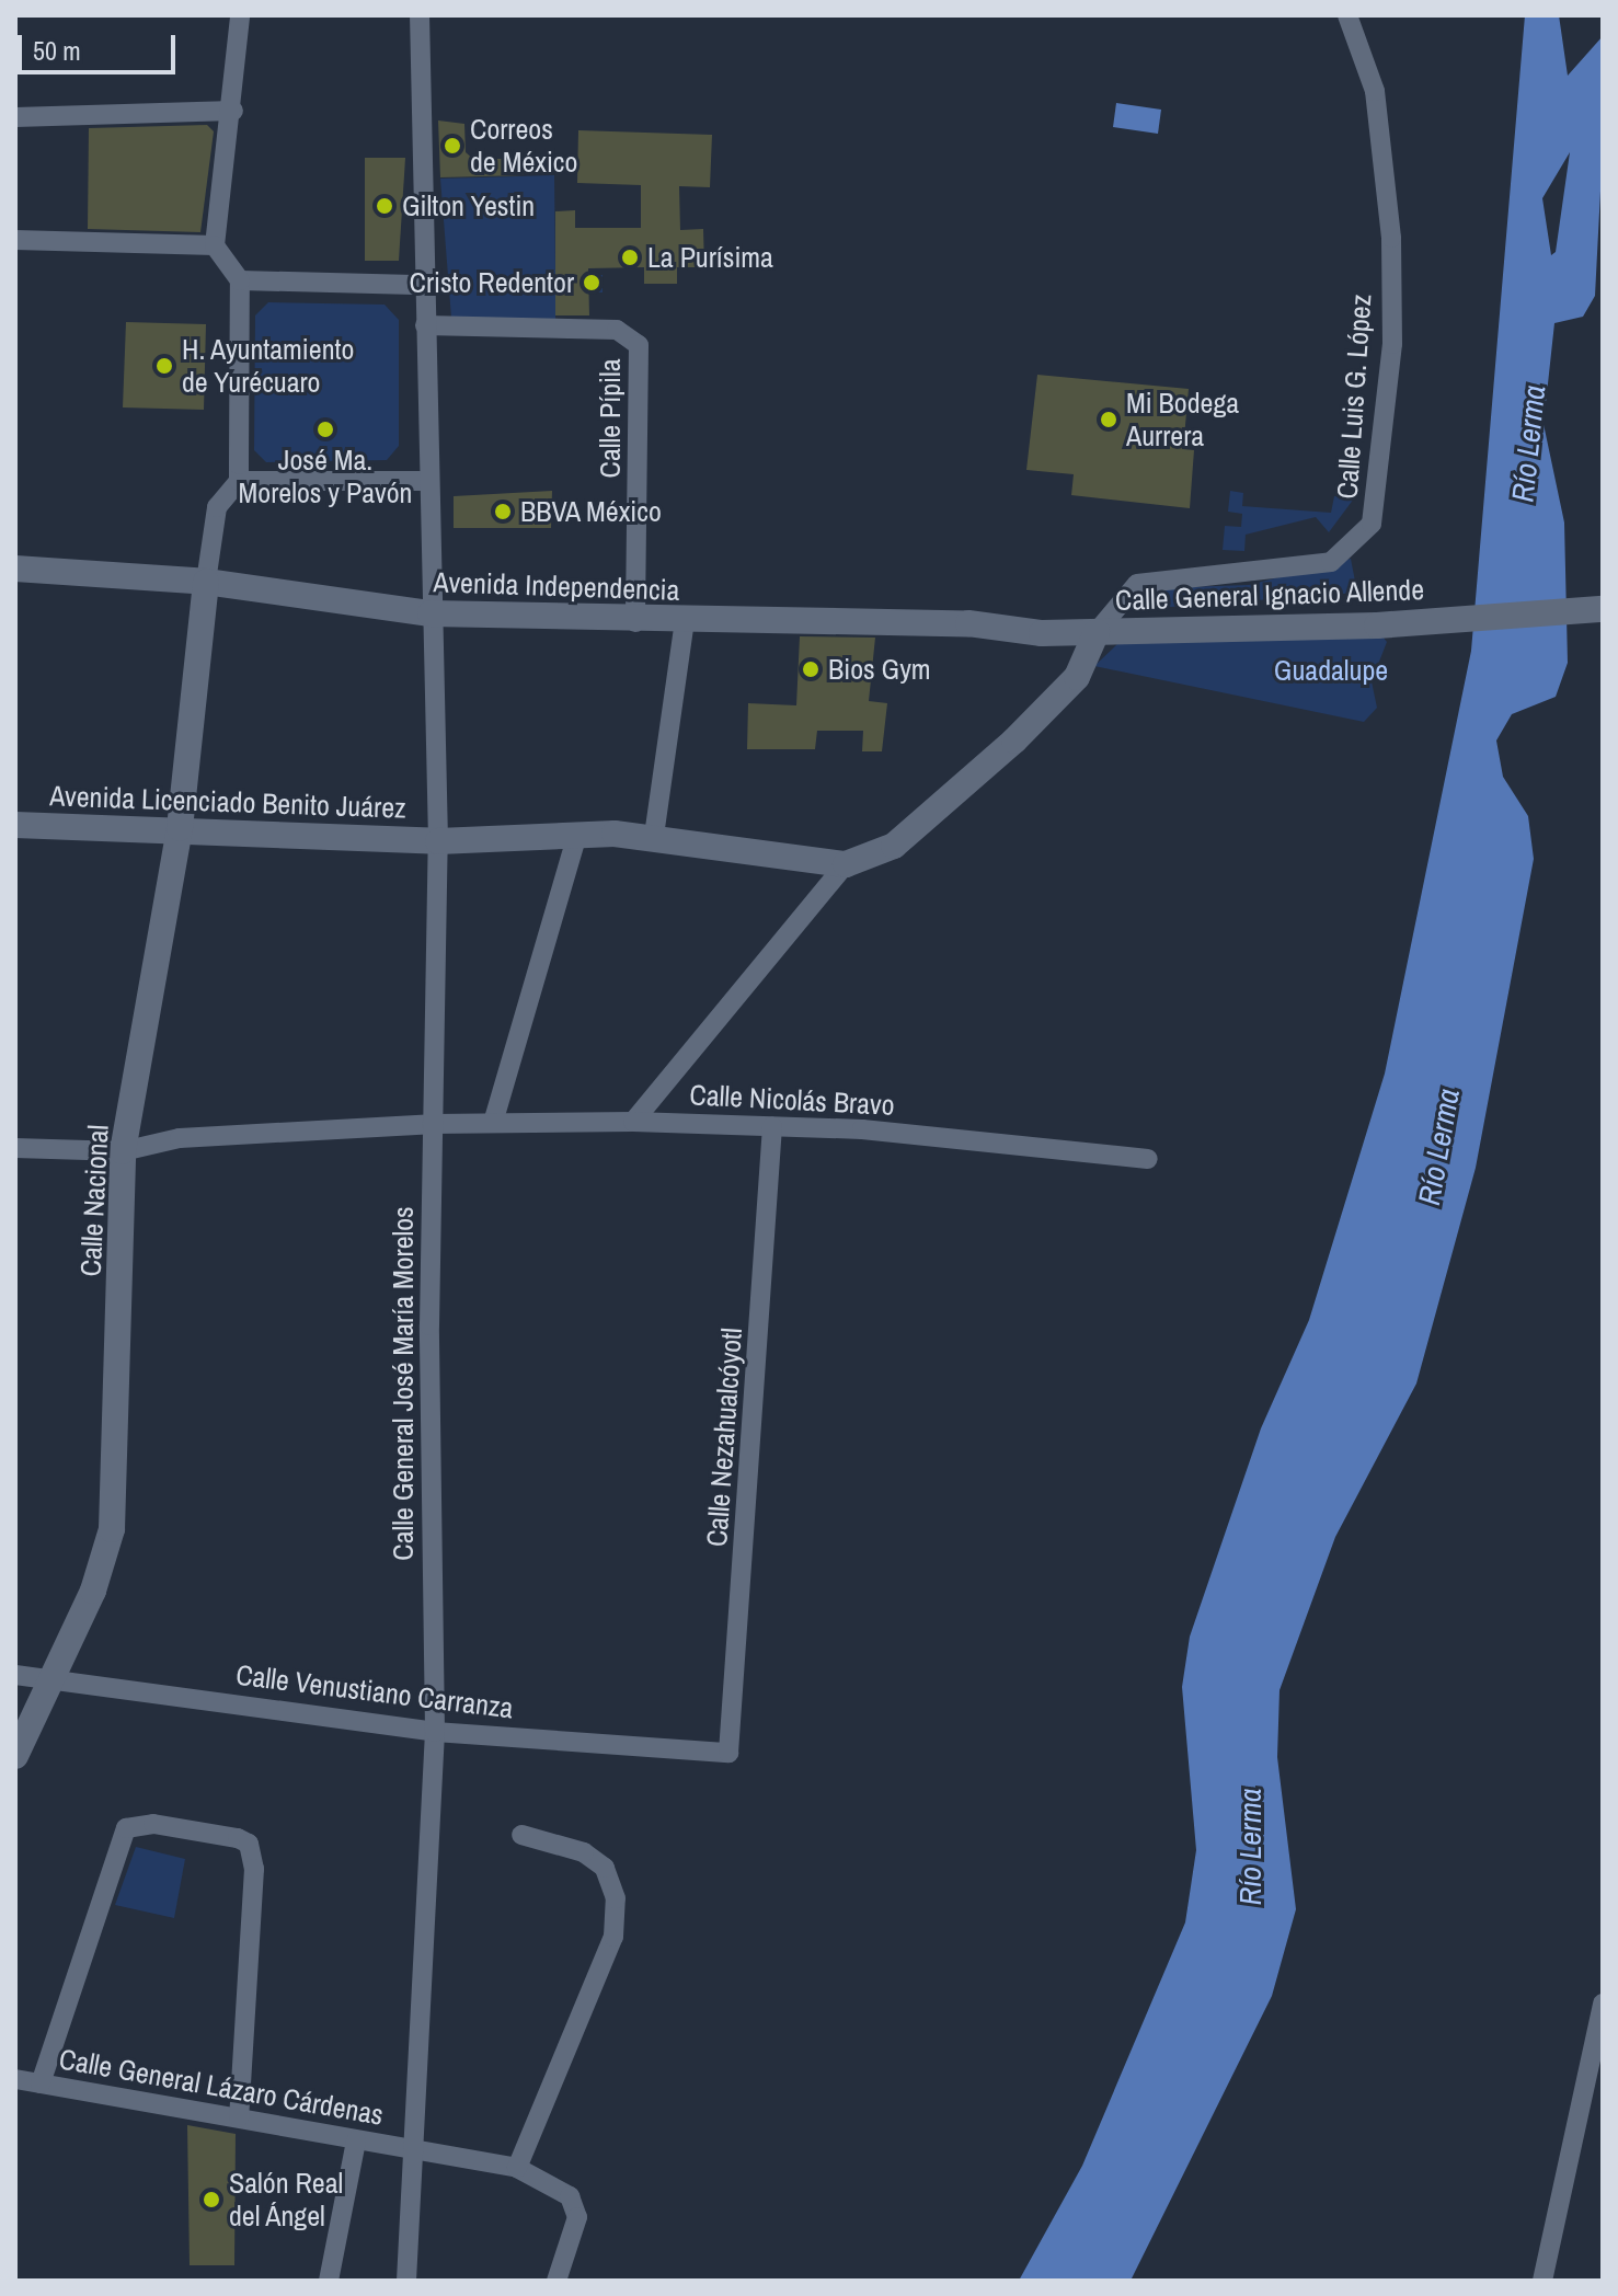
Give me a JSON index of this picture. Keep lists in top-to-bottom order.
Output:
{
  "streets": {
    "street": [
      "Calle Luis G. López",
      "Calle Pípila",
      "Avenida Independencia",
      "Calle General Ignacio Allende",
      "Avenida Licenciado Benito Juárez",
      "Calle Nicolás Bravo",
      "Calle Nacional",
      "Calle General José María Morelos",
      "Calle Nezahualcóyotl",
      "Calle Venustiano Carranza",
      "Calle General Lázaro Cárdenas"
    ]
  },
  "crossings": [
    ["Calle Luis G. López", "Avenida Independencia"],
    ["Calle Luis G. López", "Calle General Ignacio Allende"],
    ["Calle Pípila", "Avenida Independencia"],
    ["Calle Pípila", "Calle General José María Morelos"],
    ["Avenida Independencia", "Calle General Ignacio Allende"],
    ["Avenida Independencia", "Calle Nacional"],
    ["Avenida Independencia", "Calle General José María Morelos"],
    ["Calle General Ignacio Allende", "Avenida Licenciado Benito Juárez"],
    ["Calle General Ignacio Allende", "Calle Nicolás Bravo"],
    ["Avenida Licenciado Benito Juárez", "Calle Nacional"],
    ["Avenida Licenciado Benito Juárez", "Calle General José María Morelos"],
    ["Calle Nicolás Bravo", "Calle Nacional"],
    ["Calle Nicolás Bravo", "Calle General José María Morelos"],
    ["Calle Nicolás Bravo", "Calle Nezahualcóyotl"],
    ["Calle Nacional", "Calle Venustiano Carranza"],
    ["Calle General José María Morelos", "Calle Venustiano Carranza"],
    ["Calle General José María Morelos", "Calle General Lázaro Cárdenas"],
    ["Calle Nezahualcóyotl", "Calle Venustiano Carranza"]
  ],
  "water": ["Río Lerma"],
  "parks": ["Guadalupe"],
  "places": [
    "Correos de México",
    "Gilton Yestin",
    "La Purísima",
    "Cristo Redentor",
    "H. Ayuntamiento de Yurécuaro",
    "Mi Bodega Aurrera",
    "José Ma. Morelos y Pavón",
    "BBVA México",
    "Bios Gym",
    "Salón Real del Ángel"
  ],
  "scale_bar": "50 m"
}
